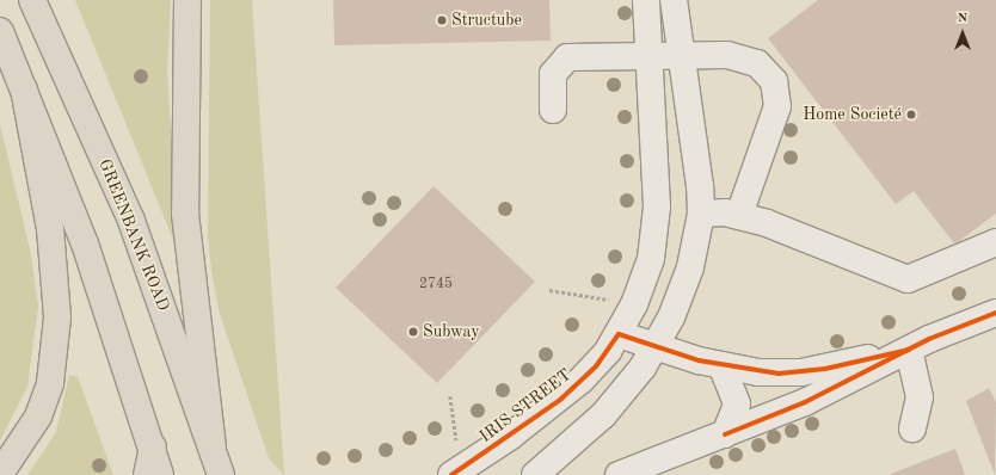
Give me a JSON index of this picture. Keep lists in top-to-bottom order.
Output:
{
  "streets": {
    "main road": ["GREENBANK ROAD"],
    "street": ["IRIS STREET"]
  },
  "places": ["Structube", "Home Societé", "Subway"],
  "house_numbers": ["2745"],
  "north": "top"
}
